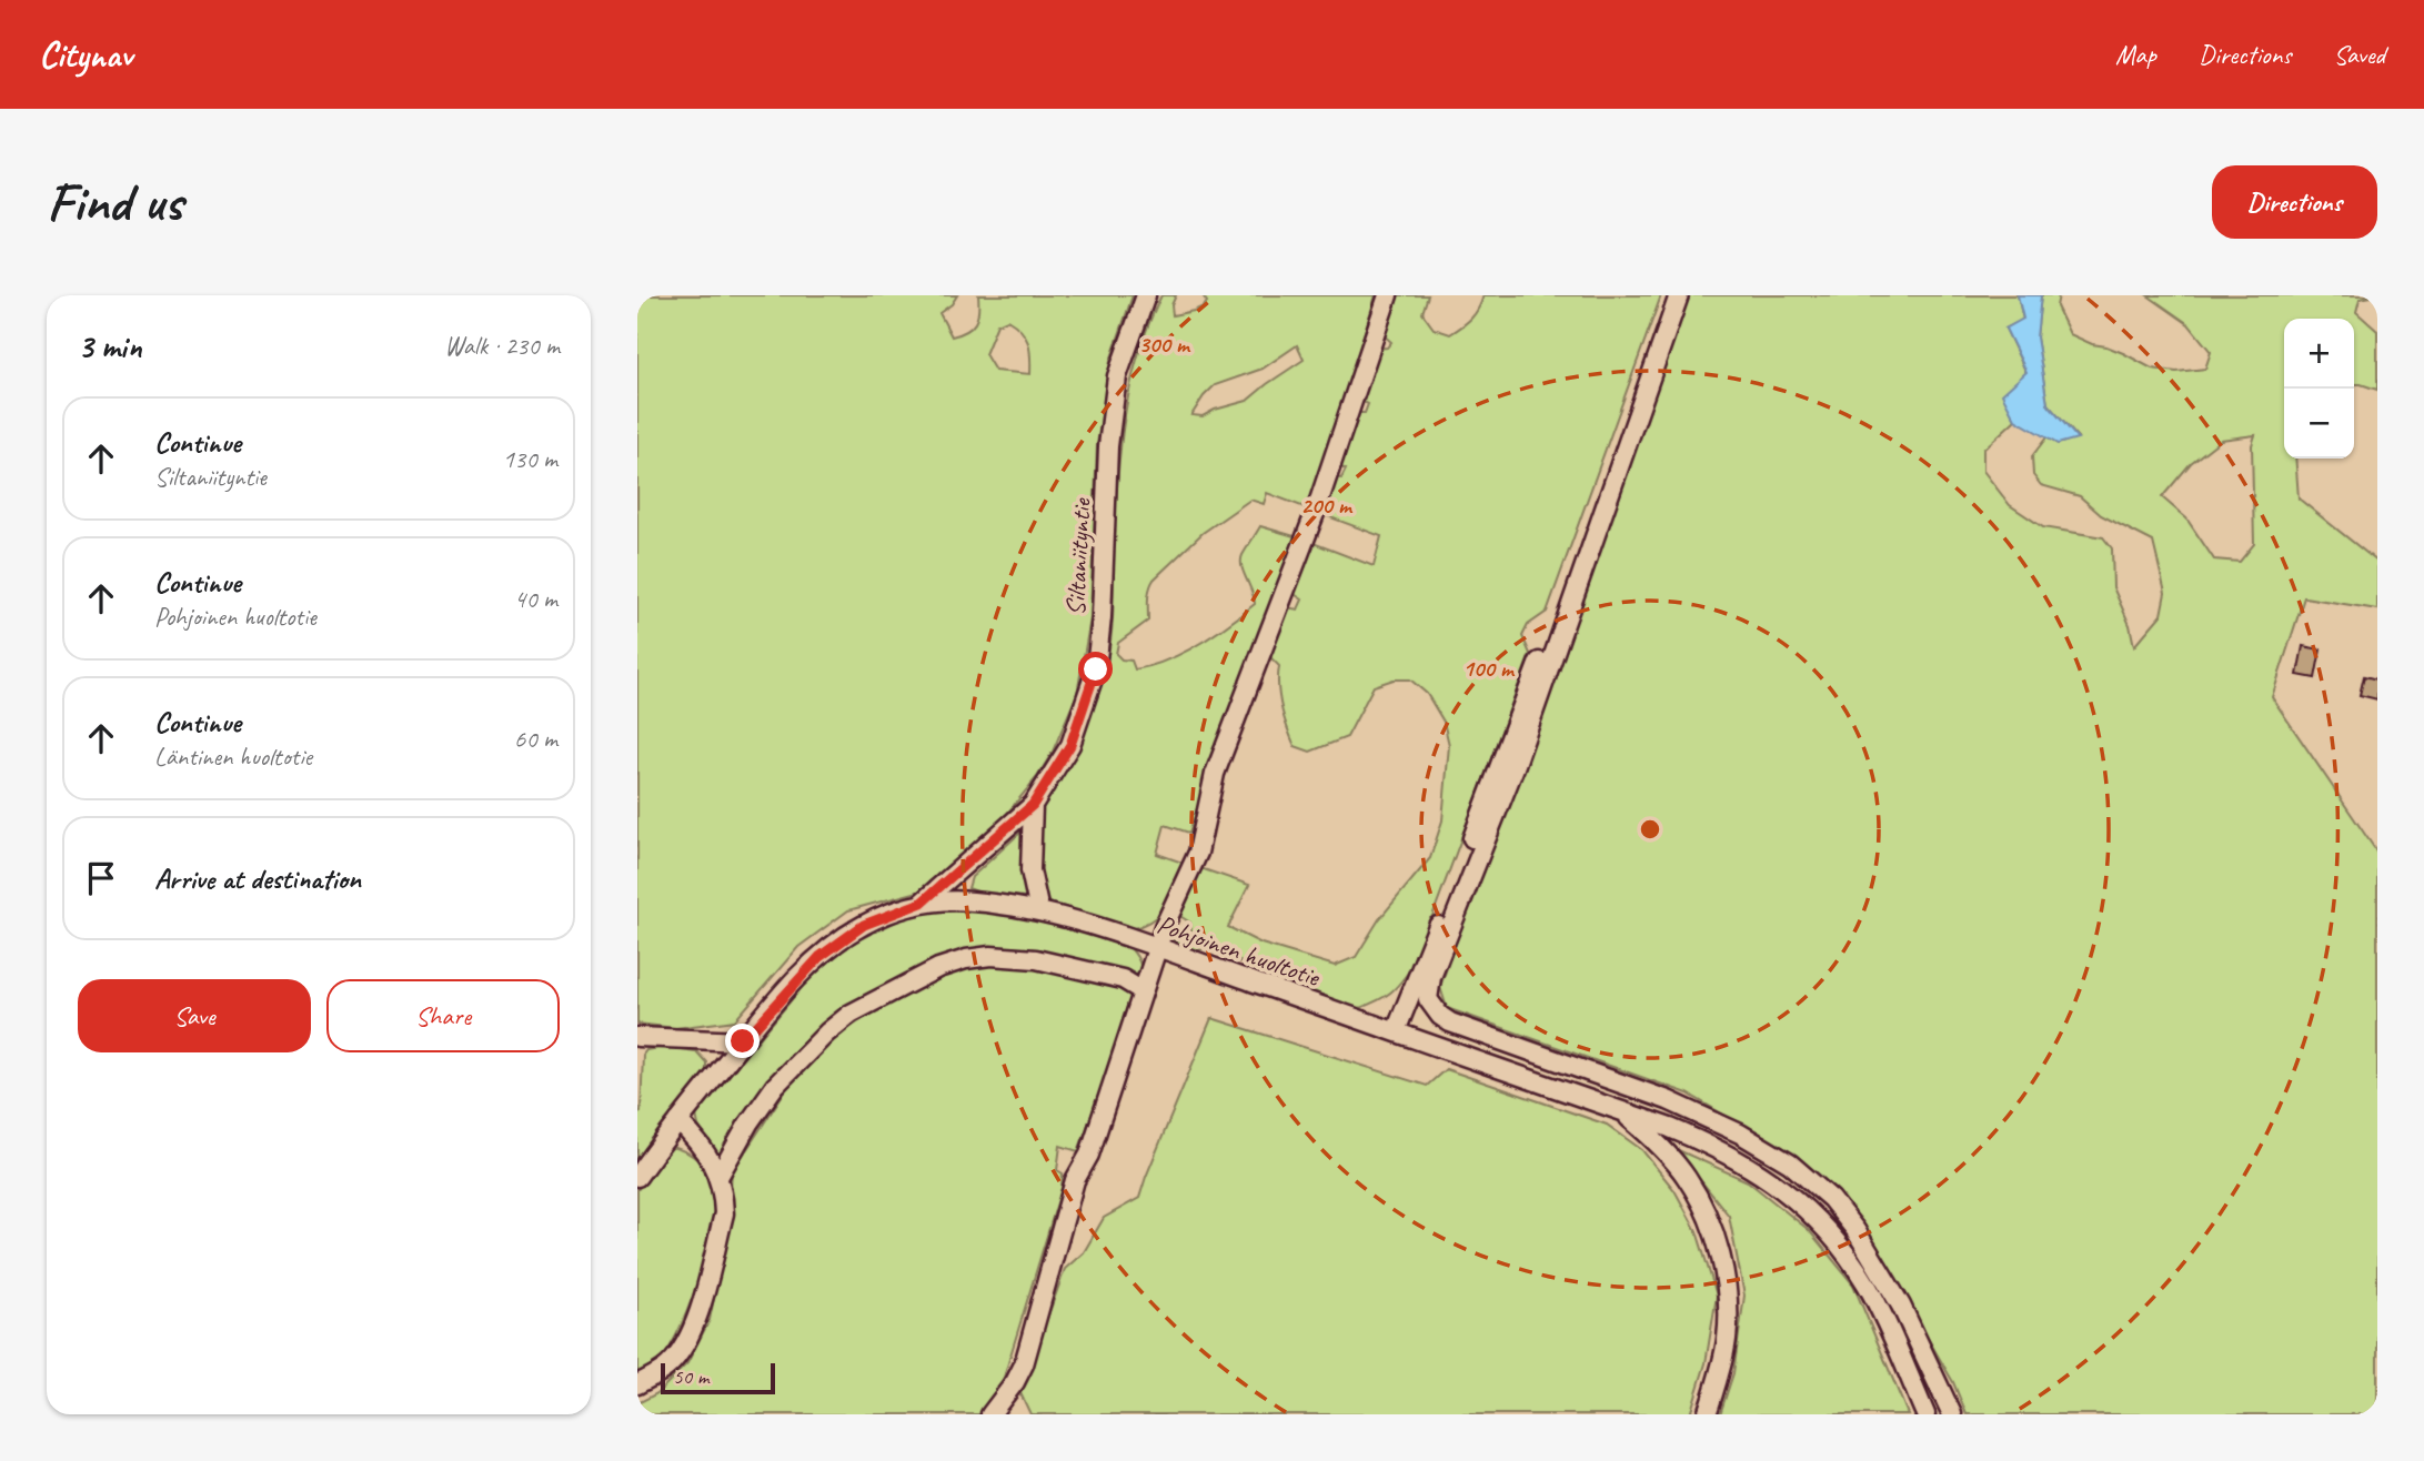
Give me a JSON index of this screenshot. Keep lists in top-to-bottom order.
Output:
{
  "streets": {
    "lane": ["Siltaniityntie", "Pohjoinen huoltotie"]
  },
  "crossings": [
    ["Siltaniityntie", "Pohjoinen huoltotie"]
  ],
  "scale_bar": "50 m",
  "page": {
    "header": "Citynav",
    "nav": ["Map", "Directions", "Saved"],
    "buttons": [
      "Directions",
      ["Save", "Share"]
    ],
    "title": "Find us",
    "heading": ["3 min", "Walk · 230 m"],
    "map_buttons": ["+", "−"],
    "list": [
      ["Continue", "Siltaniityntie", "130 m"],
      ["Continue", "Pohjoinen huoltotie", "40 m"],
      ["Continue", "Läntinen huoltotie", "60 m"],
      "Arrive at destination"
    ],
    "scale": "50 m"
  },
  "rings": ["300 m", "200 m", "100 m"]
}
